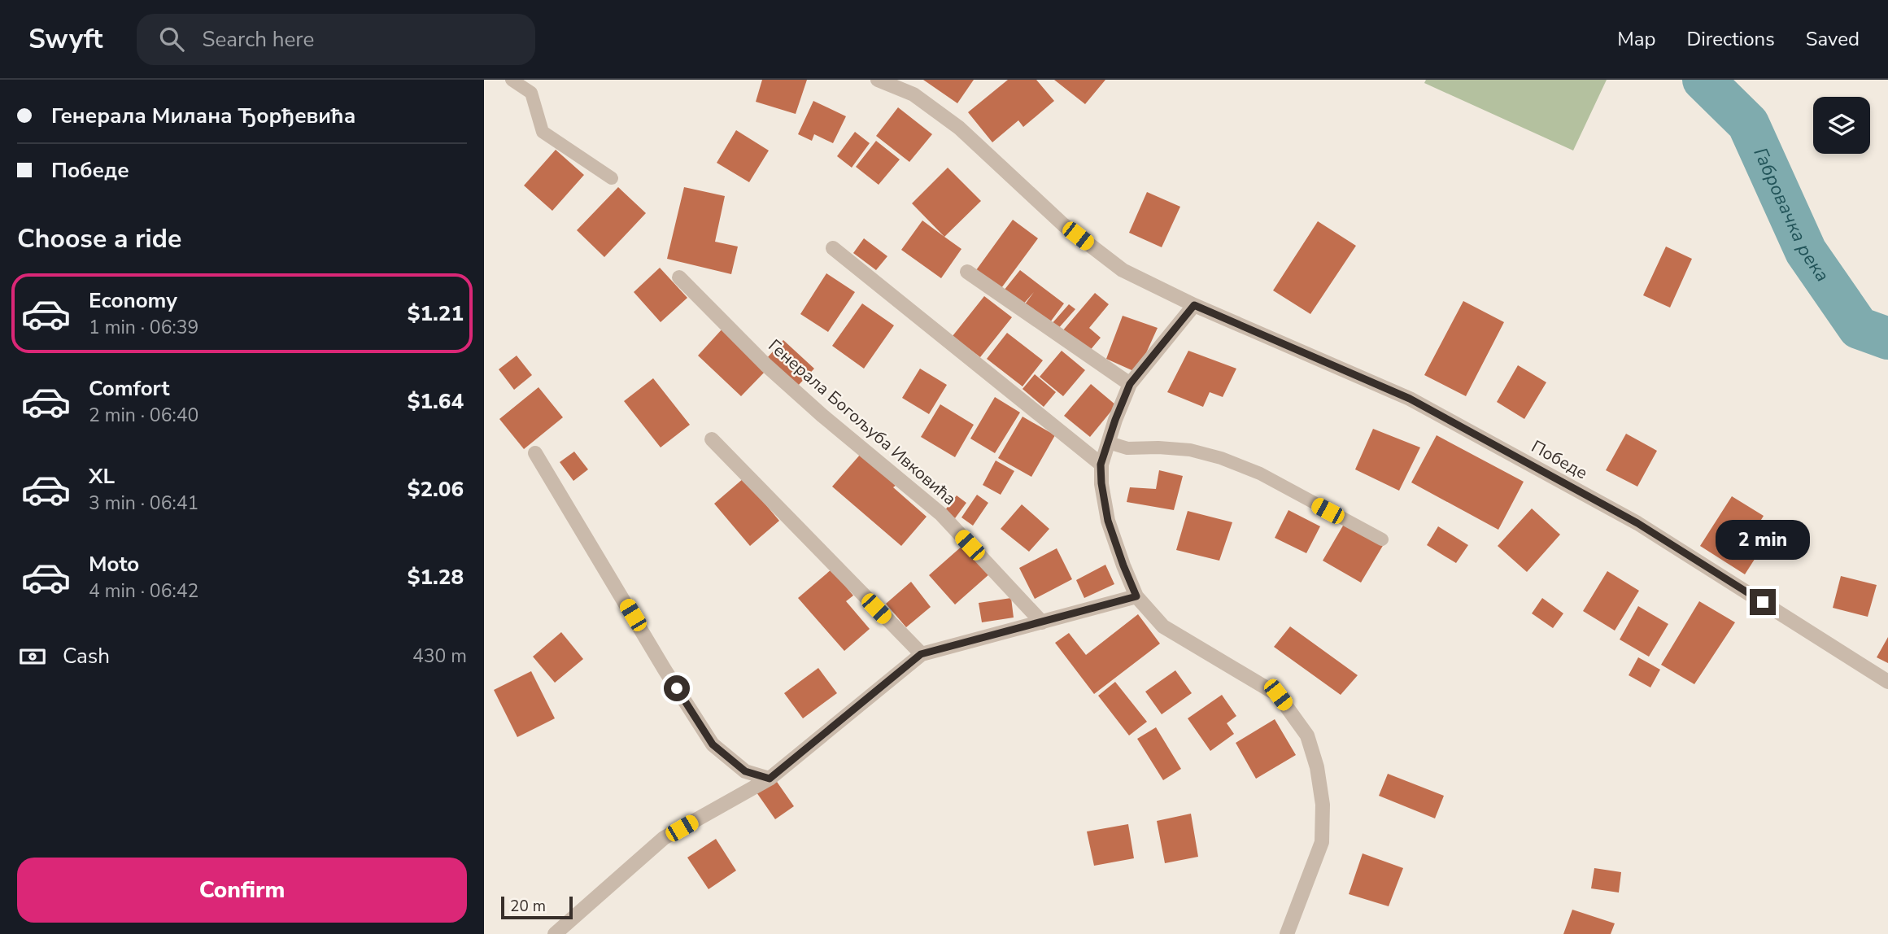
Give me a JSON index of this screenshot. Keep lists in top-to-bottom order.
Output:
{
  "streets": {
    "street": ["Генерала Богољуба Ивковића", "Победе"]
  },
  "water": ["Габровачка река"],
  "scale_bar": "20 m",
  "page": {
    "header": "Swyft",
    "search": "Search here",
    "nav": ["Map", "Directions", "Saved"],
    "banner": ["Генерала Милана Ђорђевића", "Победе"],
    "heading": "Choose a ride",
    "list": [
      {
        "name": "Economy",
        "note": "1 min · 06:39",
        "value": "$1.21"
      },
      {
        "name": "Comfort",
        "note": "2 min · 06:40",
        "value": "$1.64"
      },
      {
        "name": "XL",
        "note": "3 min · 06:41",
        "value": "$2.06"
      },
      {
        "name": "Moto",
        "note": "4 min · 06:42",
        "value": "$1.28"
      }
    ],
    "bubble": "2 min",
    "pay": ["Cash", "430 m"],
    "buttons": "Confirm",
    "scale": "20 m"
  }
}
